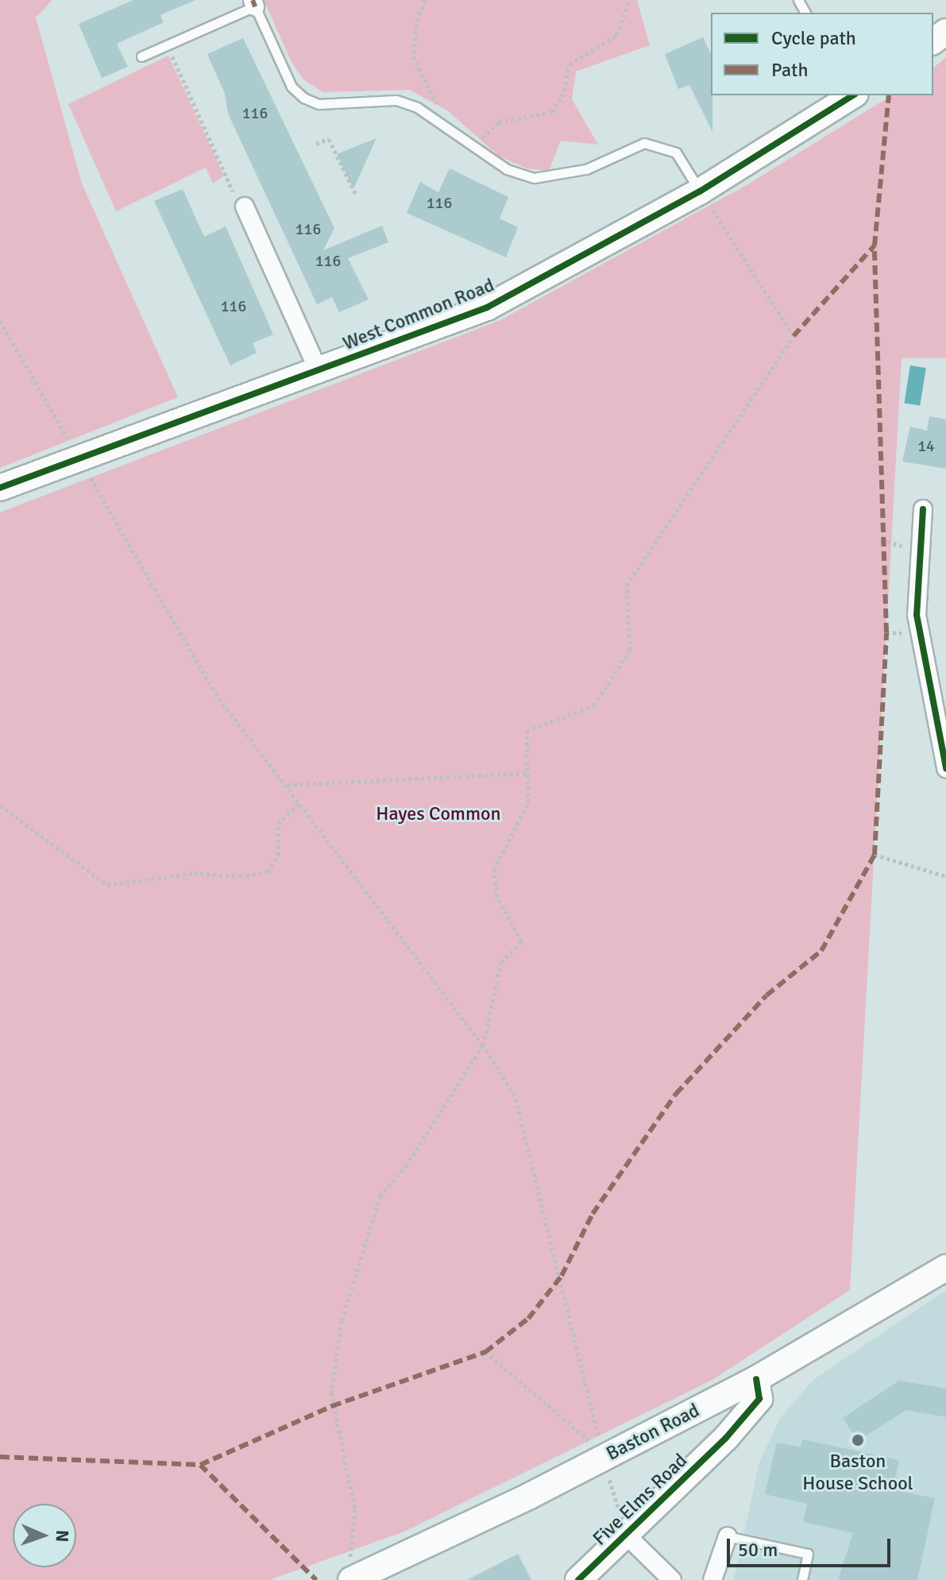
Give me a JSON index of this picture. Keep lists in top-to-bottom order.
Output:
{
  "streets": {
    "street": ["West Common Road", "Baston Road", "Five Elms Road"]
  },
  "crossings": [
    ["Baston Road", "Five Elms Road"]
  ],
  "parks": ["Hayes Common"],
  "places": ["Baston House School"],
  "house_numbers": [
    "116",
    "116",
    "116",
    "116",
    "116",
    "14"
  ],
  "legend": ["Cycle path", "Path"],
  "scale_bar": "50 m",
  "north": "right"
}
